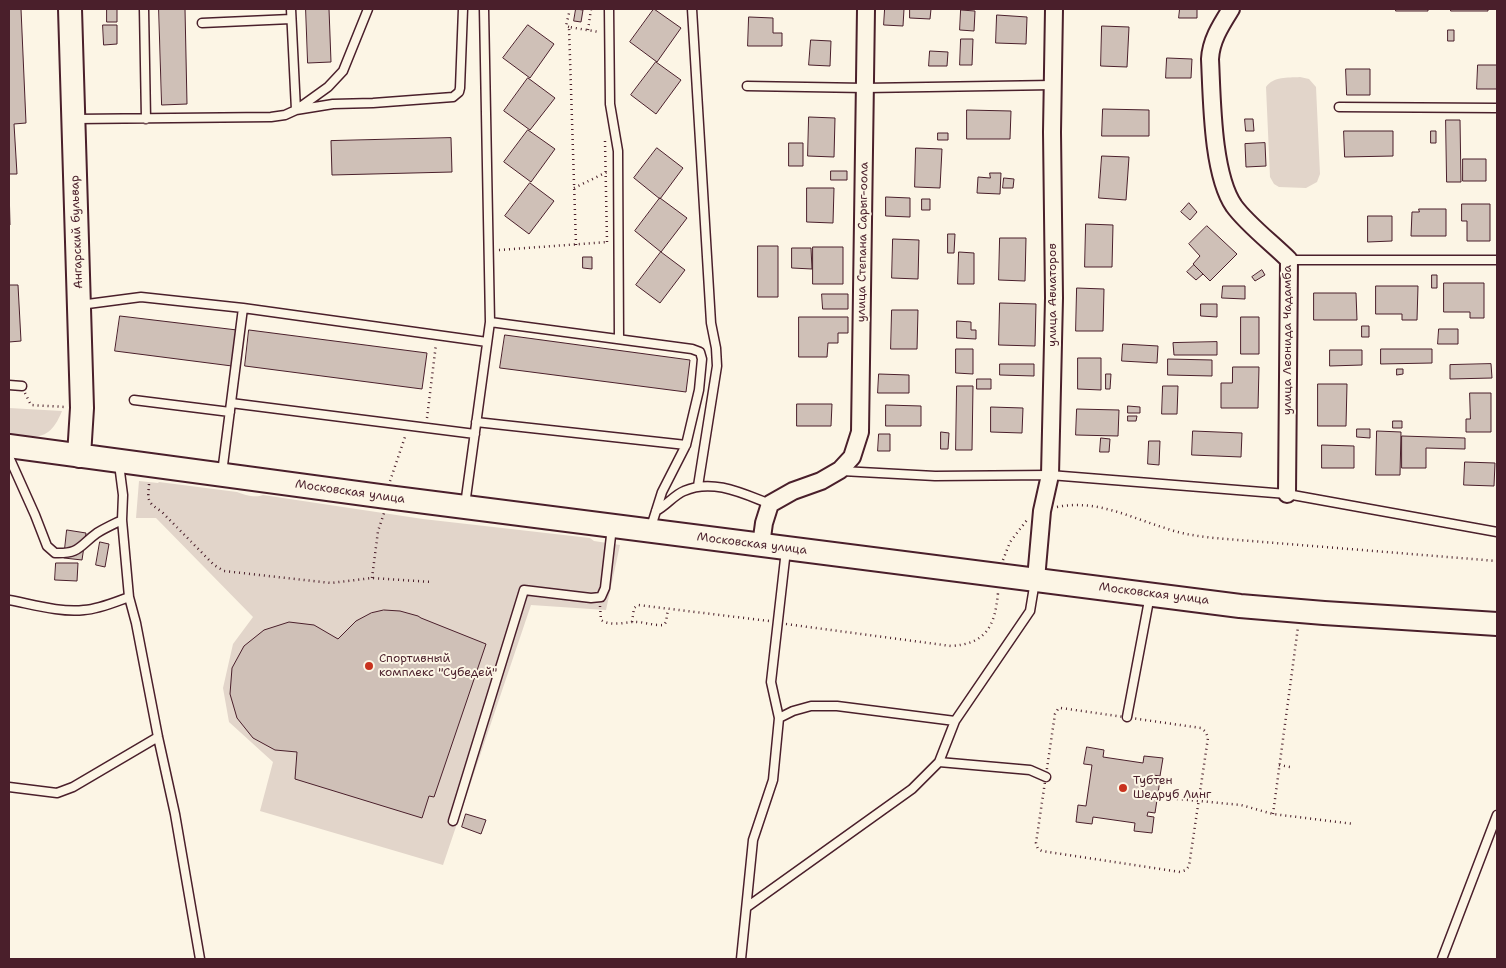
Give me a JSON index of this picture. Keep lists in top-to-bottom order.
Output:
{
  "streets": {
    "main road": ["Ангарский бульвар", "Московская улица"],
    "street": ["улица Степана Сарыг-оола", "улица Авиаторов", "улица Леонида Чадамба"]
  },
  "crossings": [
    ["Ангарский бульвар", "Московская улица"],
    ["улица Авиаторов", "Московская улица"]
  ],
  "places": ["Спортивный комплекс \"Субедей\"", "Тубтен Шедруб Линг"]
}
